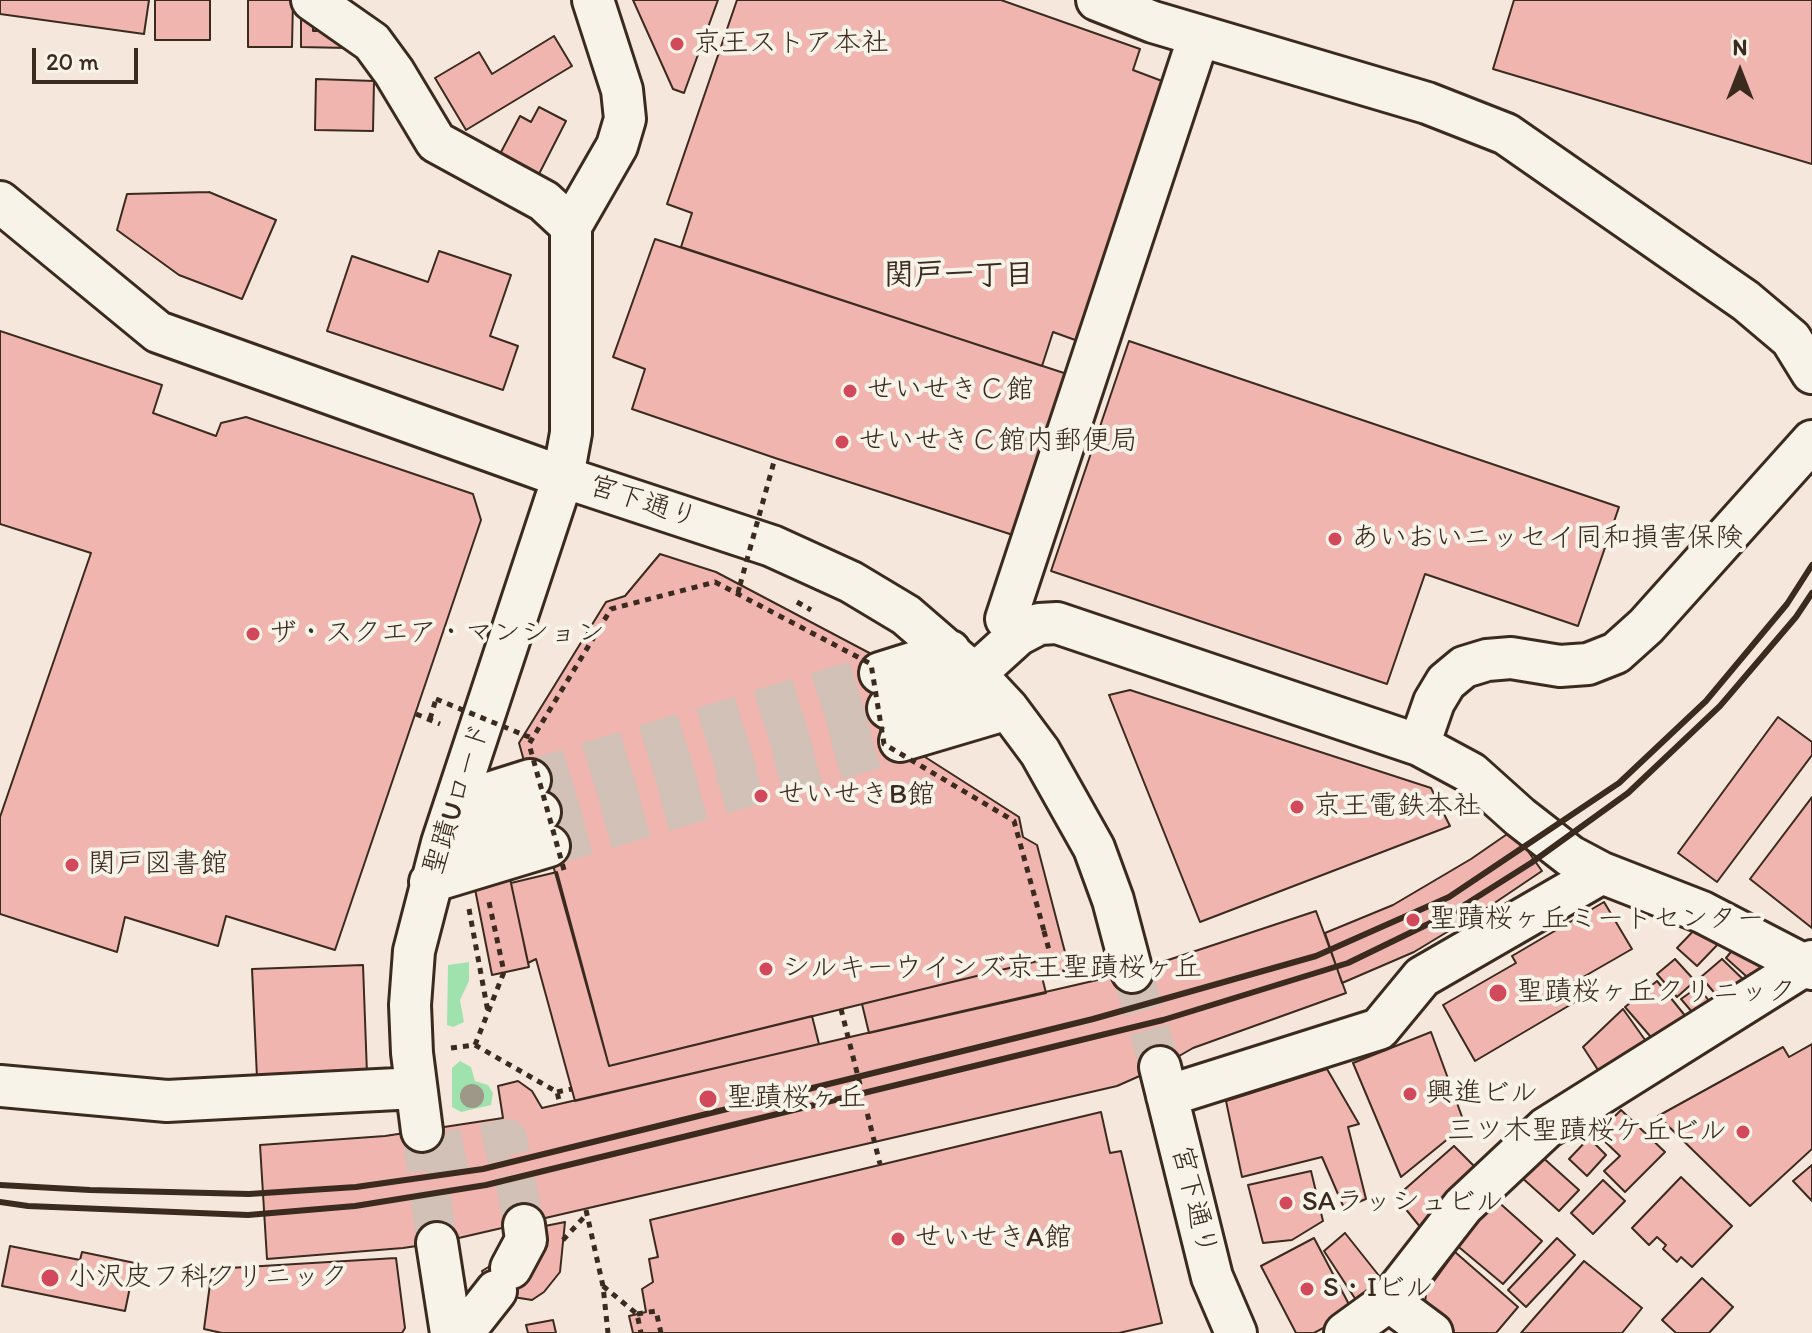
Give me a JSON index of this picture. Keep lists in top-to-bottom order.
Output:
{
  "streets": {
    "street": ["宮下通り", "聖蹟Uロード"]
  },
  "crossings": [
    ["宮下通り", "聖蹟Uロード"]
  ],
  "districts": ["関戸一丁目"],
  "places": [
    "京王ストア本社",
    "せいせきＣ館",
    "せいせきＣ館内郵便局",
    "あいおいニッセイ同和損害保険",
    "ザ・スクエア・マンション",
    "せいせきB館",
    "京王電鉄本社",
    "関戸図書館",
    "聖蹟桜ヶ丘ミートセンター",
    "シルキーウインズ京王聖蹟桜ヶ丘",
    "聖蹟桜ヶ丘クリニック",
    "興進ビル",
    "聖蹟桜ヶ丘",
    "三ツ木聖蹟桜ケ丘ビル",
    "SAラッシュビル",
    "せいせきA館",
    "小沢皮フ科クリニック",
    "S・Iビル"
  ],
  "scale_bar": "20 m",
  "north": "top"
}
